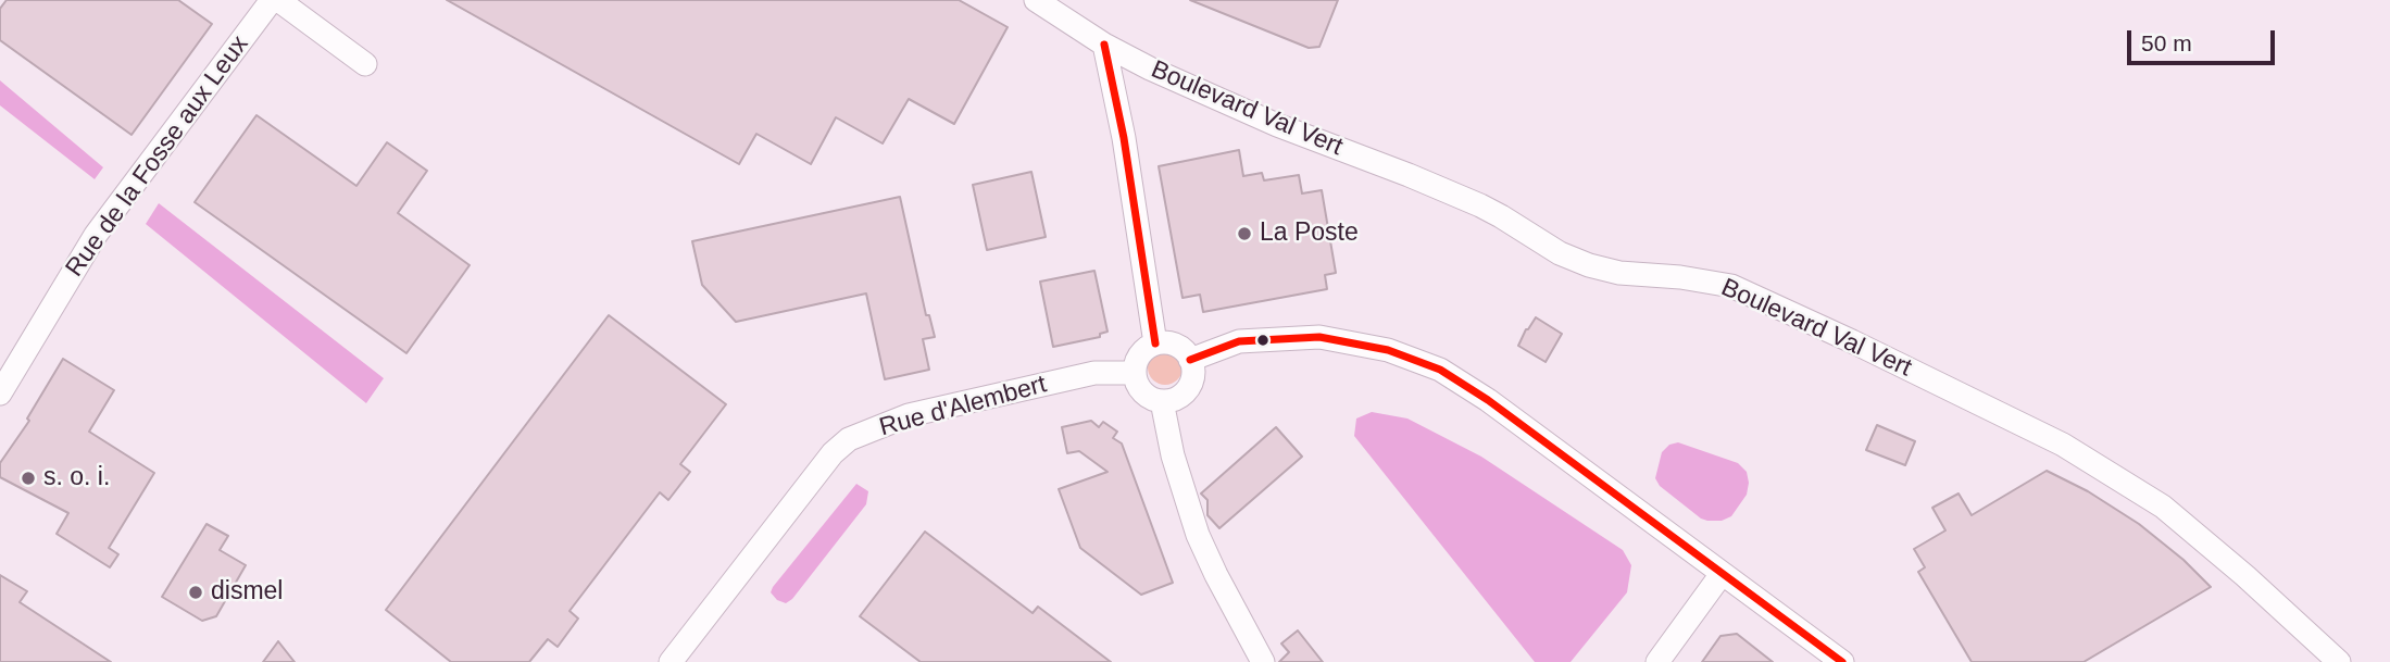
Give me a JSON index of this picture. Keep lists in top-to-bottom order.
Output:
{
  "streets": {
    "street": ["Boulevard Val Vert", "Rue de la Fosse aux Leux", "Rue d'Alembert"]
  },
  "places": ["La Poste", "s. o. i.", "dismel"],
  "scale_bar": "50 m"
}
